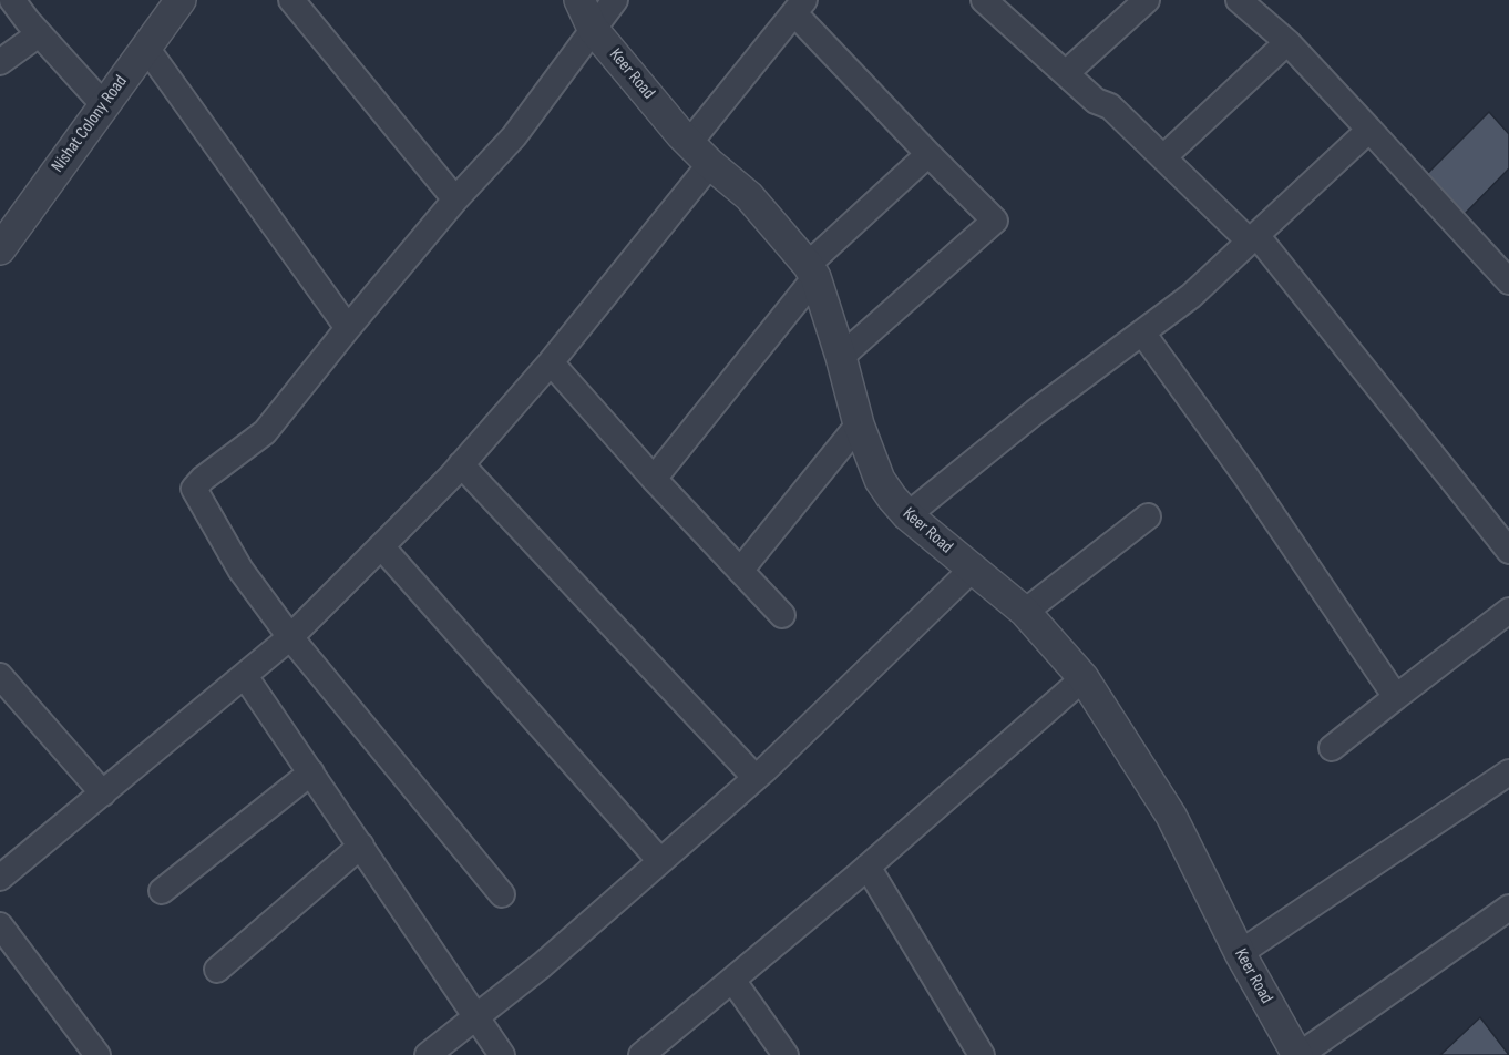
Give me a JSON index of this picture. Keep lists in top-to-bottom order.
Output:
{
  "streets": {
    "street": ["Keer Road", "Nishat Colony Road"]
  }
}
